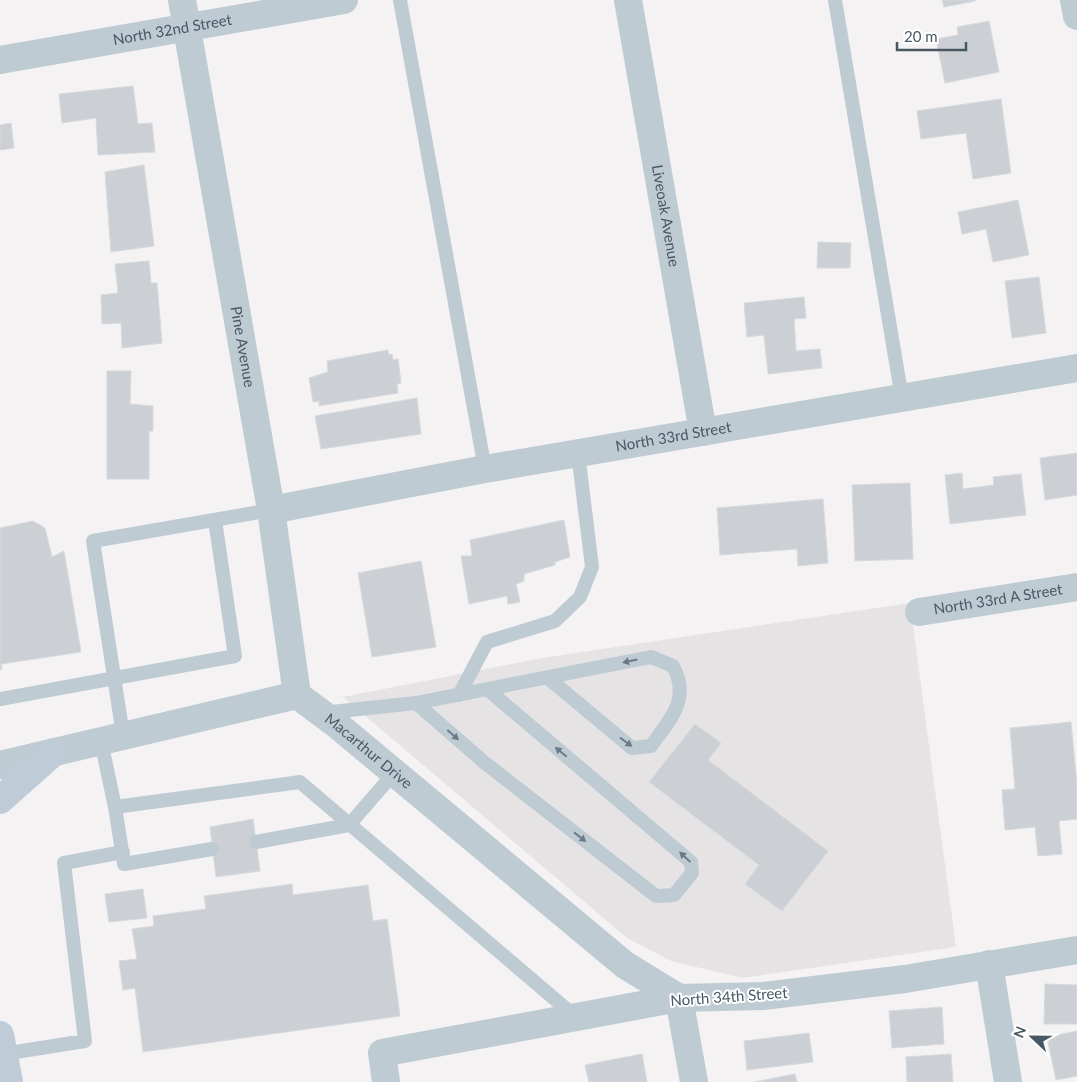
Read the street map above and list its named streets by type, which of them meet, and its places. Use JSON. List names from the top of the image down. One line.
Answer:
{"streets":{"street":["North 32nd Street","Liveoak Avenue","Pine Avenue","North 33rd Street","North 33rd A Street","Macarthur Drive","North 34th Street"]},"crossings":[["North 32nd Street","Pine Avenue"],["Liveoak Avenue","North 33rd Street"],["Pine Avenue","North 33rd Street"],["Pine Avenue","Macarthur Drive"],["Macarthur Drive","North 34th Street"]],"scale_bar":"20 m","north":"left"}
